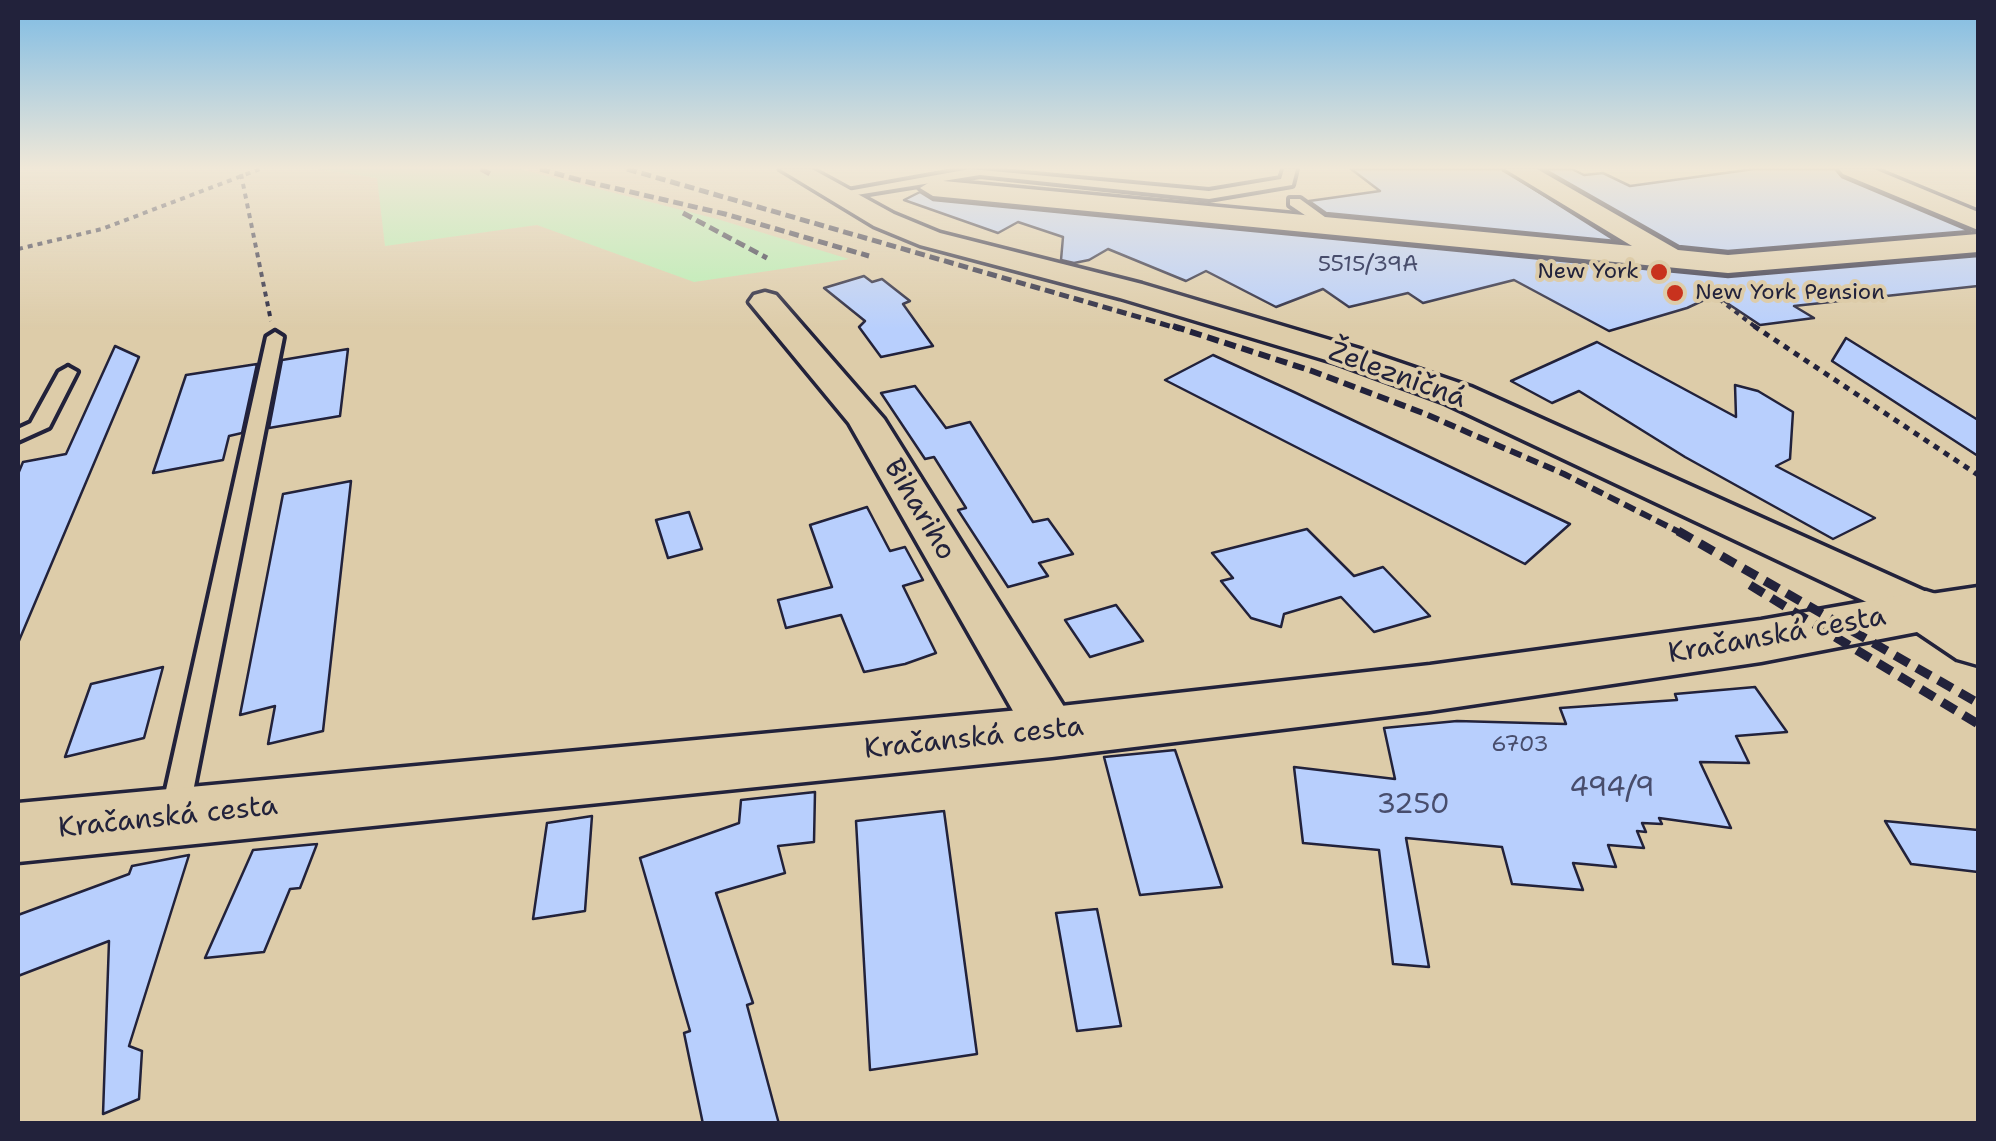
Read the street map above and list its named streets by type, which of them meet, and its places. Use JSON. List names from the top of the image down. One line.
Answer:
{"streets":{"street":["Železničná","Bihariho","Kračanská cesta"]},"crossings":[["Železničná","Kračanská cesta"],["Bihariho","Kračanská cesta"]],"places":["New York","New York Pension"],"house_numbers":["5515/39A","6703","494/9","3250"]}
